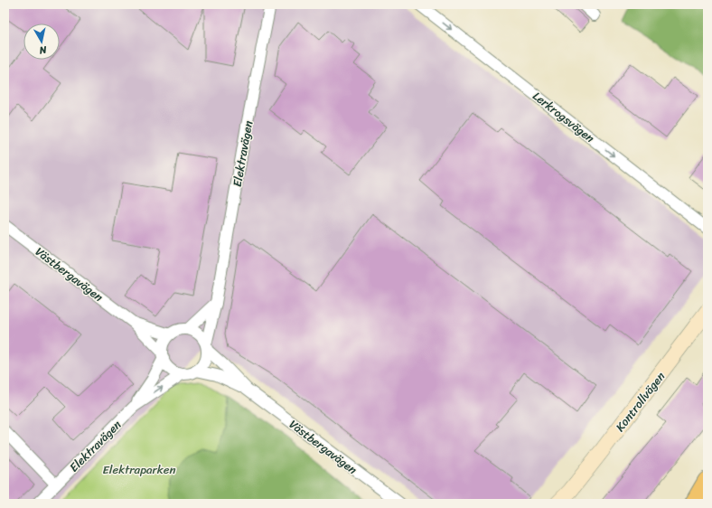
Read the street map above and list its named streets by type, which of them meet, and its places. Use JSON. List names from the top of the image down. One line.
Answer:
{"streets":{"street":["Lerkrogsvägen","Elektravägen","Västbergavägen","Kontrollvägen"]},"crossings":[["Elektravägen","Västbergavägen"]],"one_way":["Lerkrogsvägen"],"parks":["Elektraparken"],"north":"bottom"}
